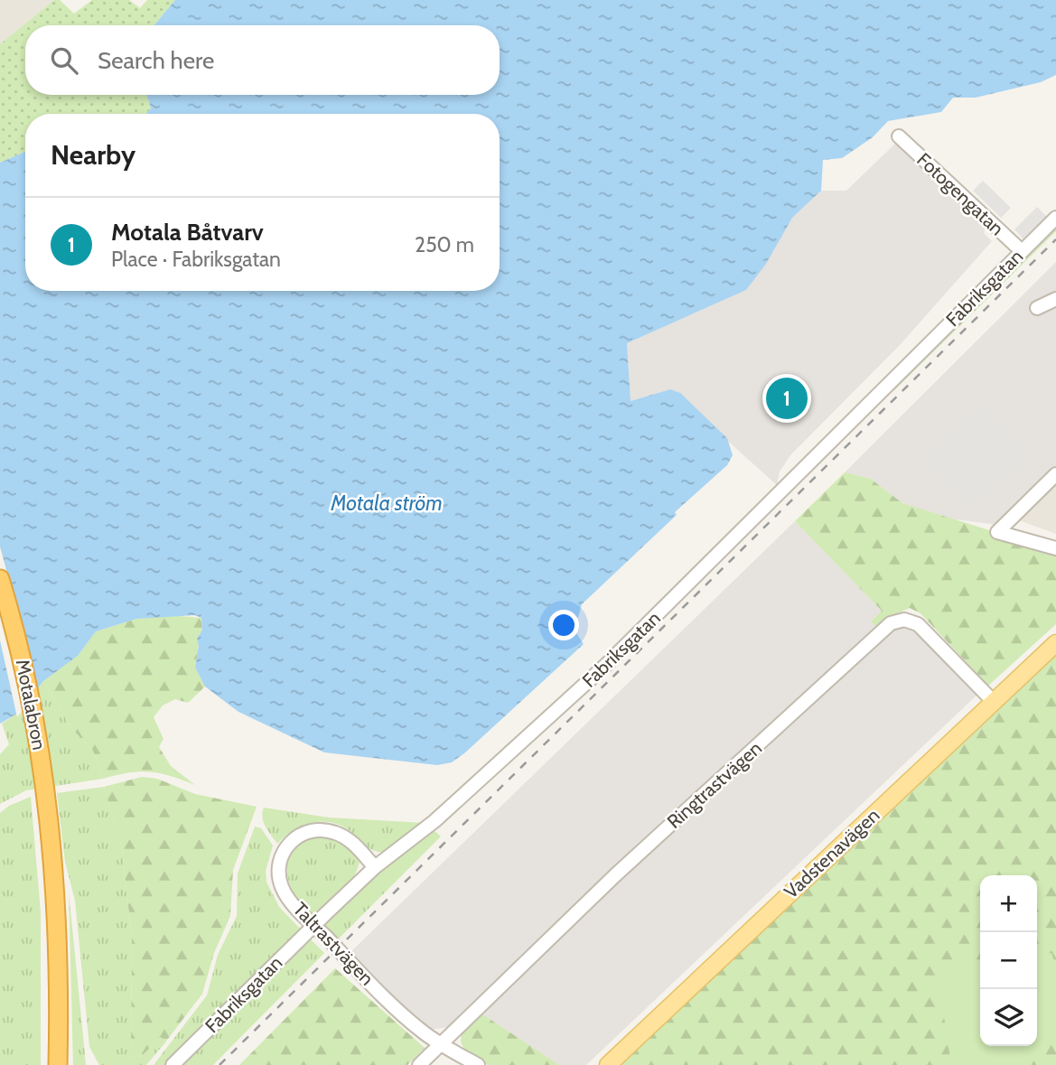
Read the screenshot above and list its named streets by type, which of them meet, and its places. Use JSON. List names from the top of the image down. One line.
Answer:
{"streets":{"highway":["Motalabron"],"main road":["Vadstenavägen"],"street":["Fotogengatan","Fabriksgatan","Ringtrastvägen","Taltrastvägen"]},"crossings":[["Fotogengatan","Fabriksgatan"],["Fabriksgatan","Taltrastvägen"],["Ringtrastvägen","Vadstenavägen"],["Ringtrastvägen","Taltrastvägen"]],"water":["Motala ström"],"page":{"search":"Search here","heading":"Nearby","list":[{"mark":"1","name":"Motala Båtvarv","note":"Place · Fabriksgatan","value":"250 m"}],"pins":"1","map_buttons":["+","−"]}}
